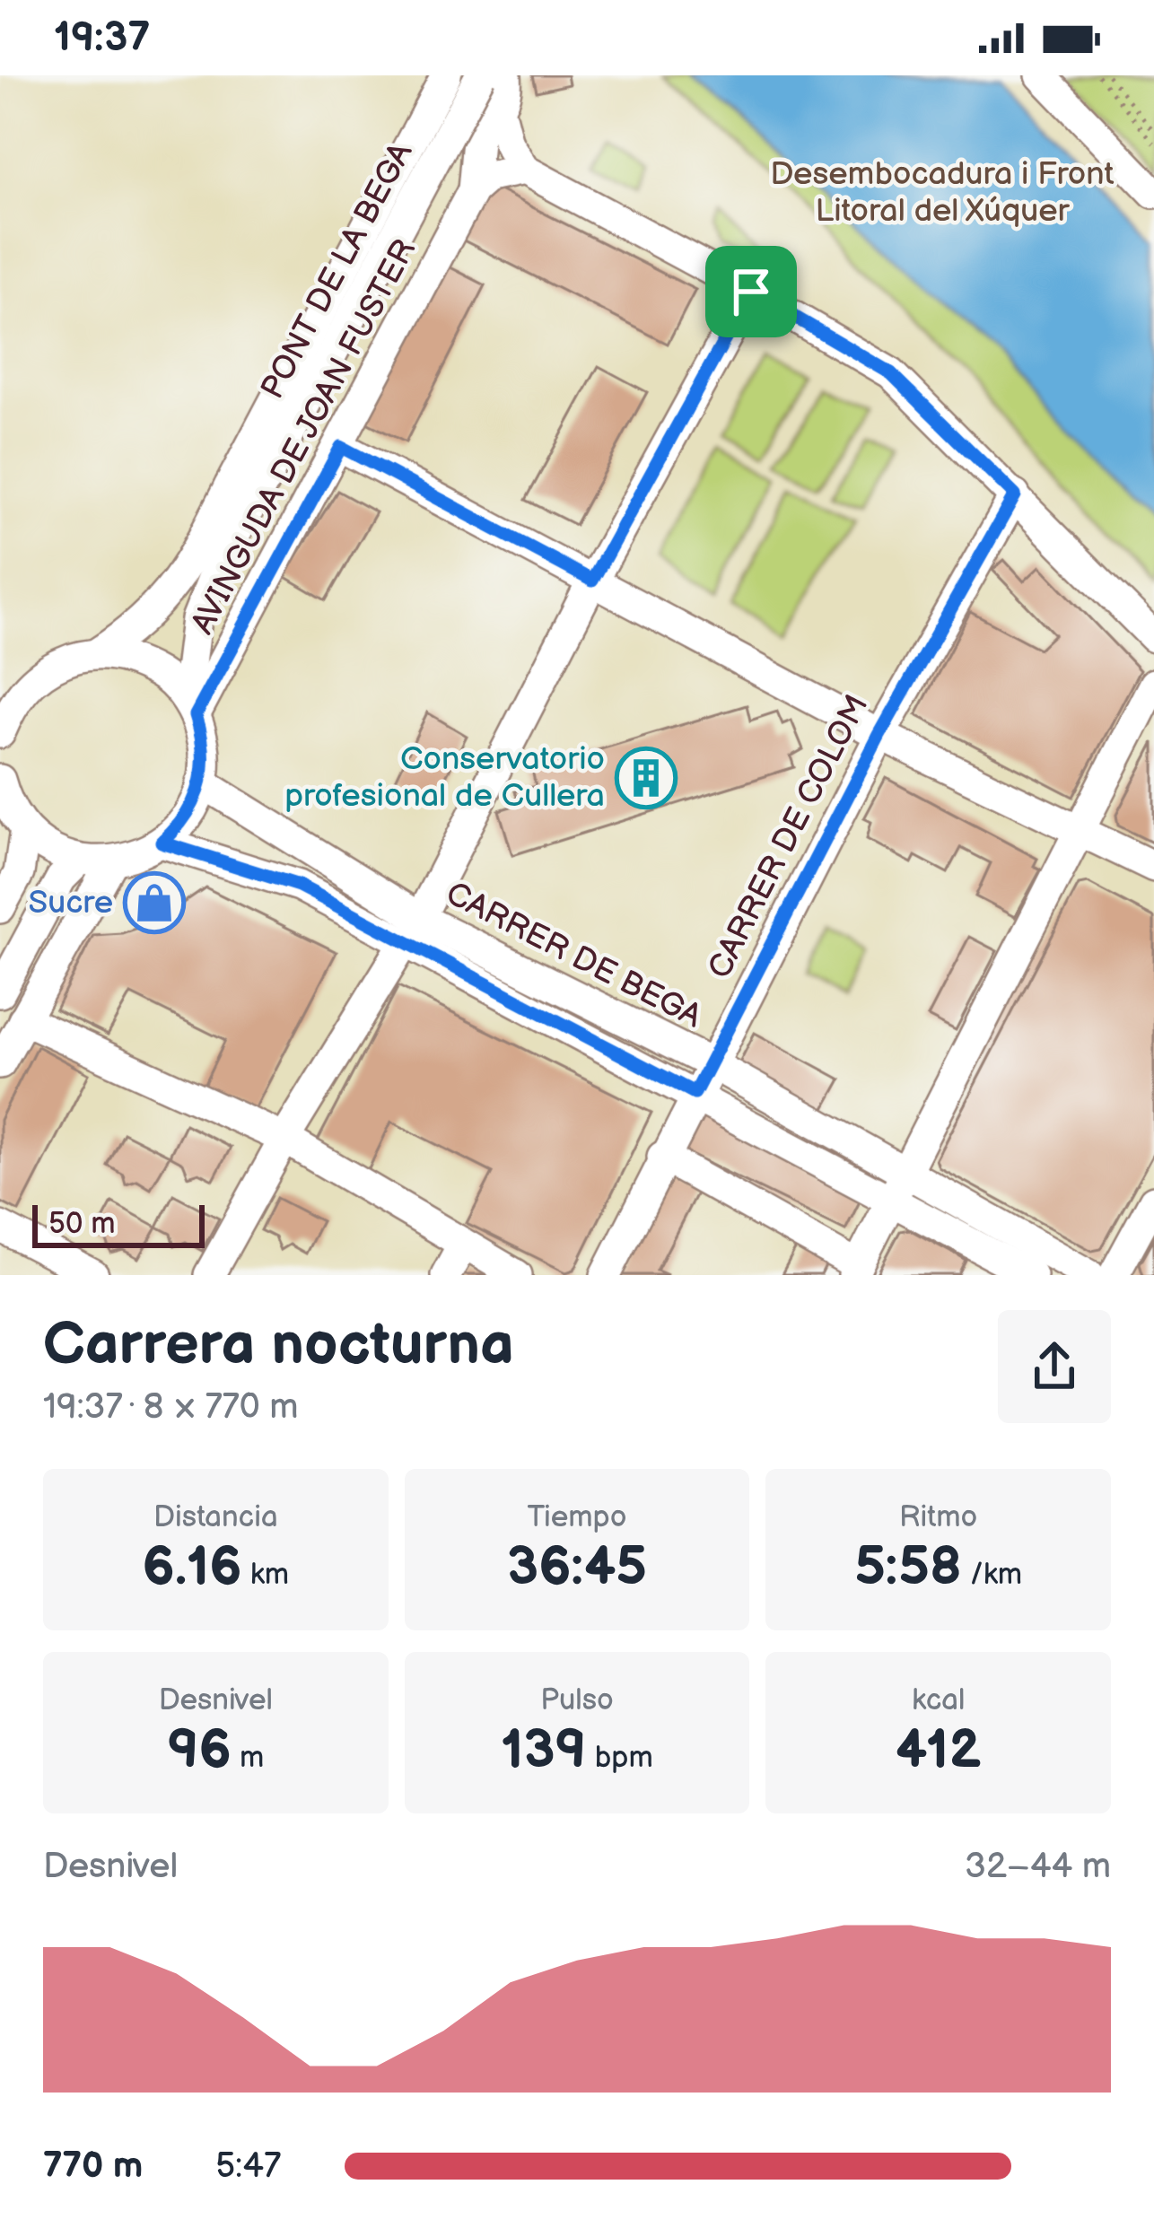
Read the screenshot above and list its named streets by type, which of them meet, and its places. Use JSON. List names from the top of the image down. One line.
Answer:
{"streets":{"street":["PONT DE LA BEGA","AVINGUDA DE JOAN FUSTER","CARRER DE COLOM","CARRER DE BEGA"]},"crossings":[["PONT DE LA BEGA","AVINGUDA DE JOAN FUSTER"],["CARRER DE COLOM","CARRER DE BEGA"]],"parks":["Desembocadura i Front Litoral del Xúquer"],"places":{"building":["Conservatorio profesional de Cullera"],"shop":["Sucre"]},"scale_bar":"50 m","page":{"status":"19:37","scale":"50 m","heading":["Carrera nocturna","19:37 · 8 × 770 m"],"stats":[["Distancia","6.16 km"],["Tiempo","36:45"],["Ritmo","5:58 /km"],["Desnivel","96 m"],["Pulso","139 bpm"],["kcal","412"]],"chart":["Desnivel","32–44 m"],"list":[{"name":"770 m","note":"5:47"}]}}
